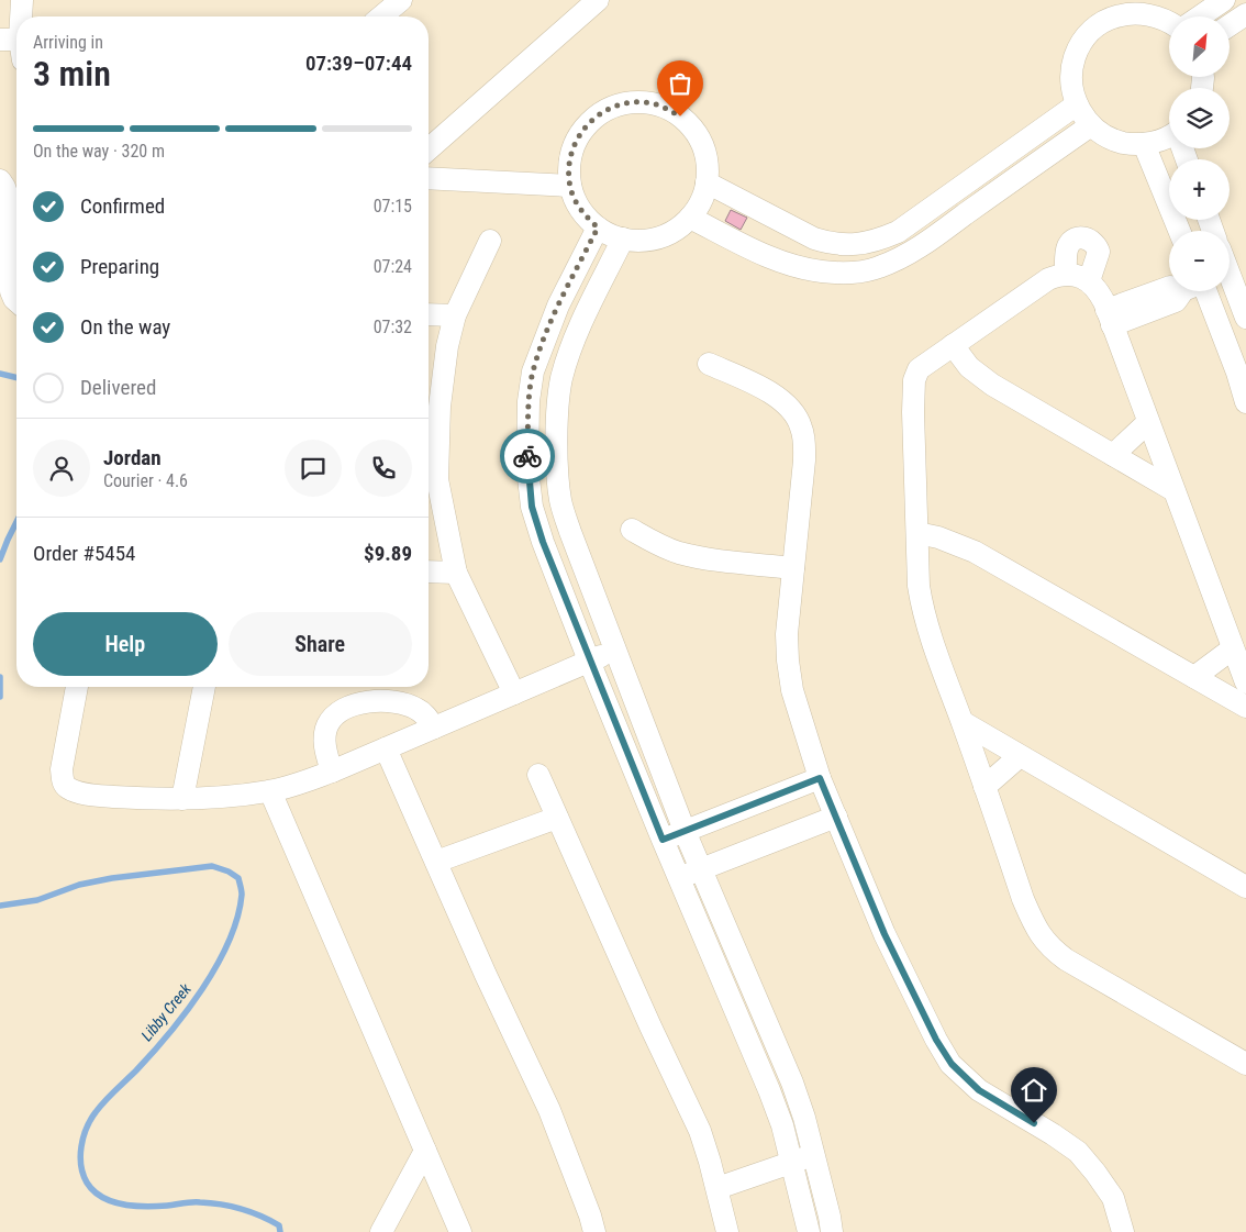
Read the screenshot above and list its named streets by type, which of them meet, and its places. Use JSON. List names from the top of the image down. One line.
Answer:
{"water":["Libby Creek"],"north":"top right","page":{"map_buttons":["+","−"],"heading":["3 min","Arriving in","07:39–07:44"],"panel":["Jordan","Courier · 4.6","Order #5454","$9.89"],"bar":"On the way · 320 m","list":[["Confirmed","07:15"],["Preparing","07:24"],["On the way","07:32"],"Delivered"],"buttons":["Help","Share"]}}
